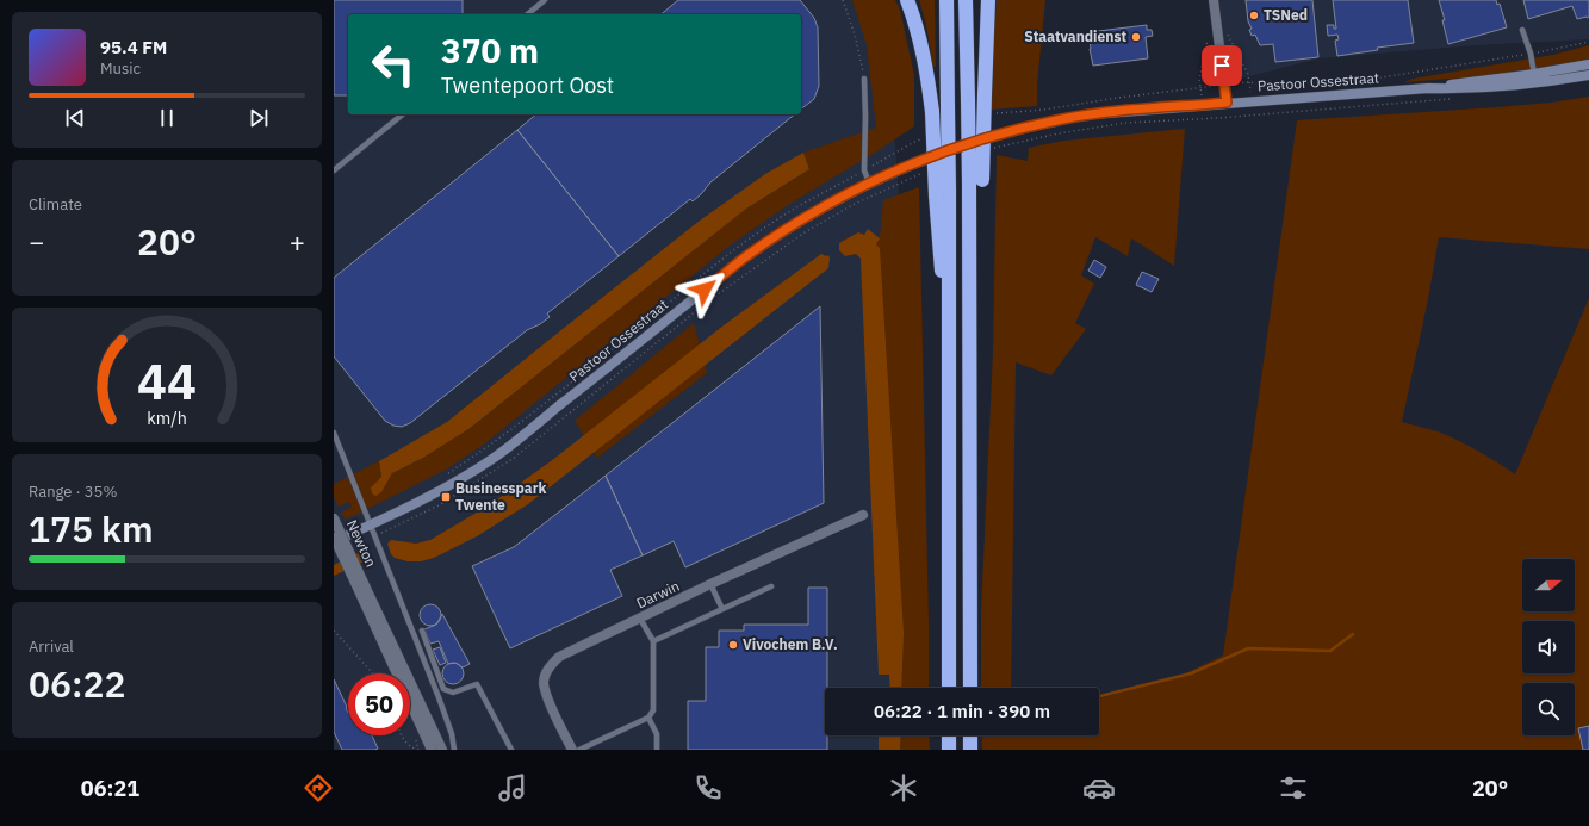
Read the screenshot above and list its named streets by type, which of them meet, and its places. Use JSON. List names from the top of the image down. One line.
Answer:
{"streets":{"main road":["Pastoor Ossestraat"],"street":["Newton","Darwin"]},"places":{"other":["TSNed","Staatvandienst","Vivochem B.V."],"transit":["Businesspark Twente"]},"north":"right","page":{"turn":["370 m","Twentepoort Oost"],"song":["95.4 FM","Music"],"tile":["Climate",["Range · 35%","175 km"],["Arrival","06:22"]],"heat":["−","20°","+"],"limit":"50","trip":"06:22 · 1 min · 390 m","tabs":["06:21","20°"],"gauge":["44","km/h"]}}
